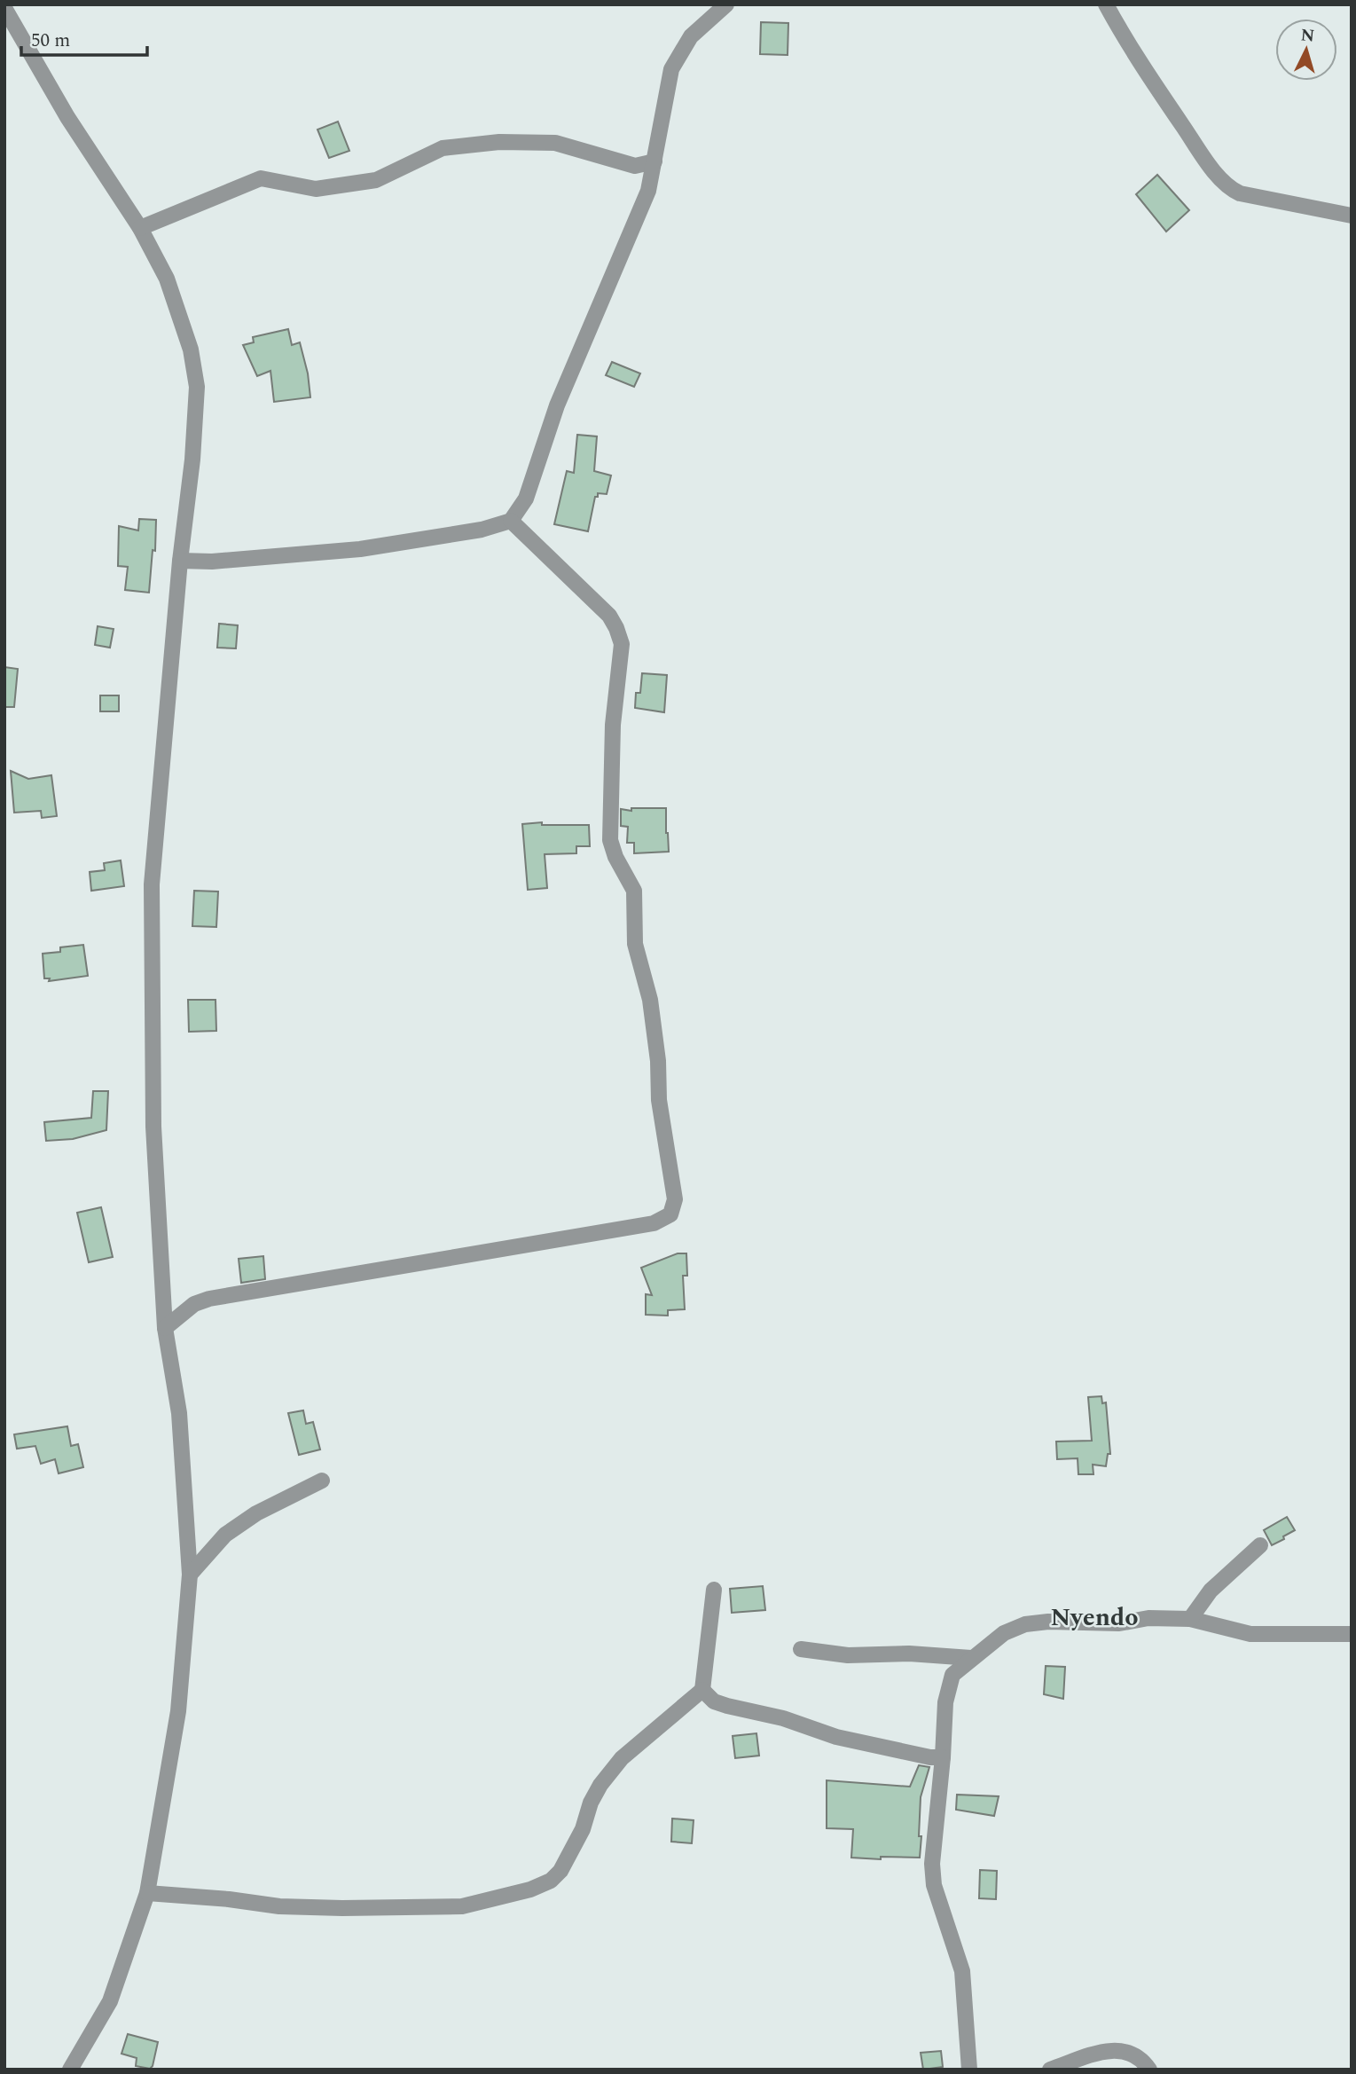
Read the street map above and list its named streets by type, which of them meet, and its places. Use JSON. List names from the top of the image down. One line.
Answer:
{"districts":["Nyendo"],"scale_bar":"50 m","north":"top"}
